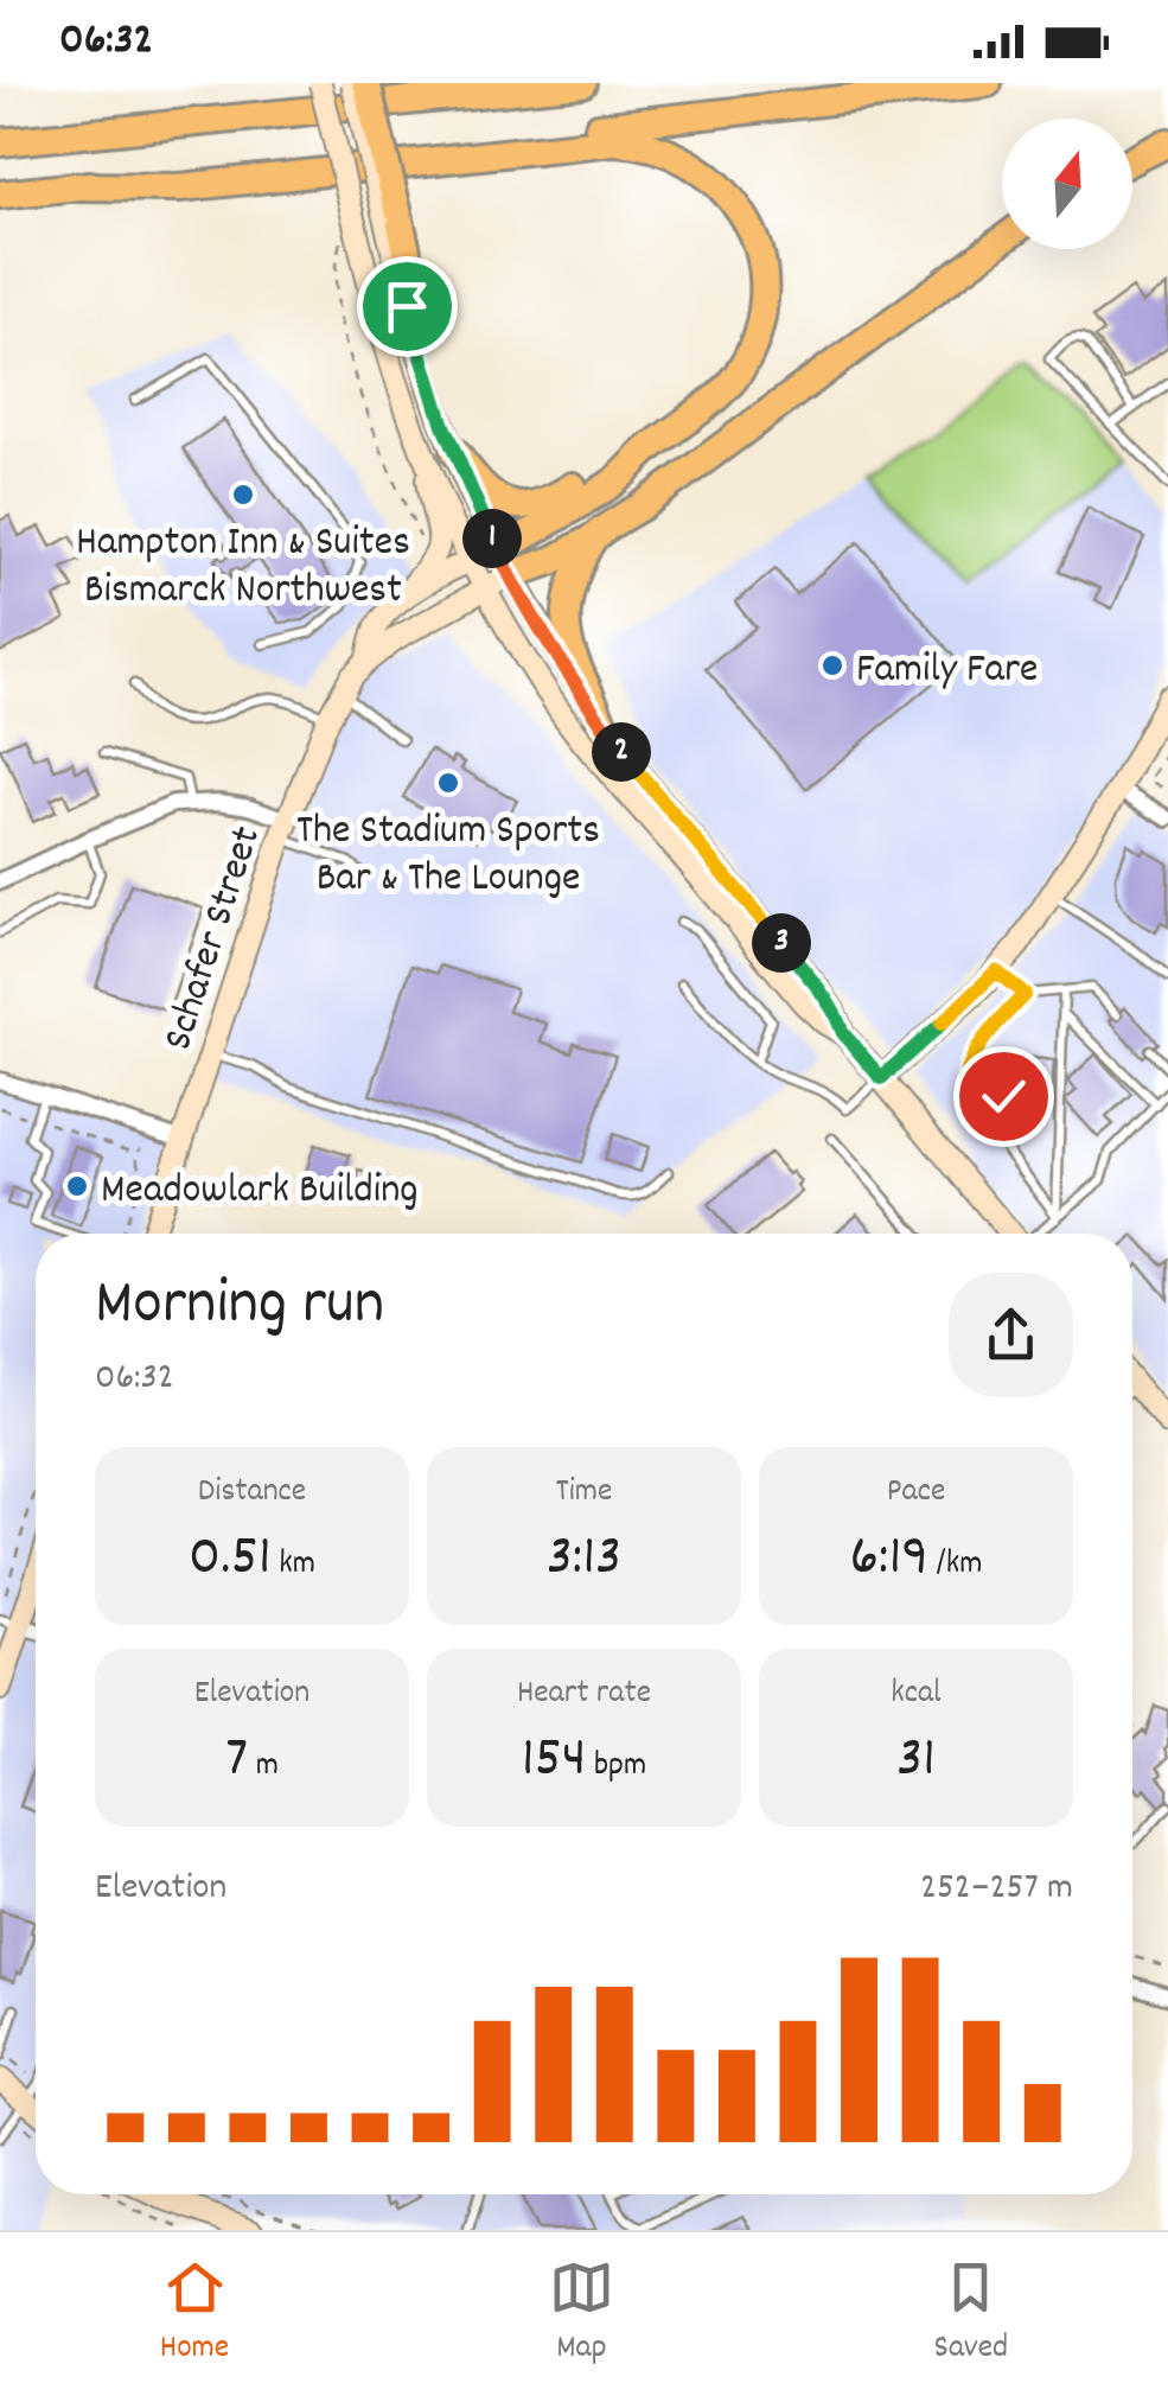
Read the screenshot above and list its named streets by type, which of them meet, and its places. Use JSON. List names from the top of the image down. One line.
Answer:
{"streets":{"street":["Schafer Street"]},"places":["Hampton Inn & Suites Bismarck Northwest","Family Fare","The Stadium Sports Bar & The Lounge","Meadowlark Building"],"north":"top","page":{"status":"06:32","pins":["1","2","3"],"heading":["Morning run","06:32"],"stats":[["Distance","0.51 km"],["Time","3:13"],["Pace","6:19 /km"],["Elevation","7 m"],["Heart rate","154 bpm"],["kcal","31"]],"chart":["Elevation","252–257 m"],"tabs":["Home","Map","Saved"]}}
